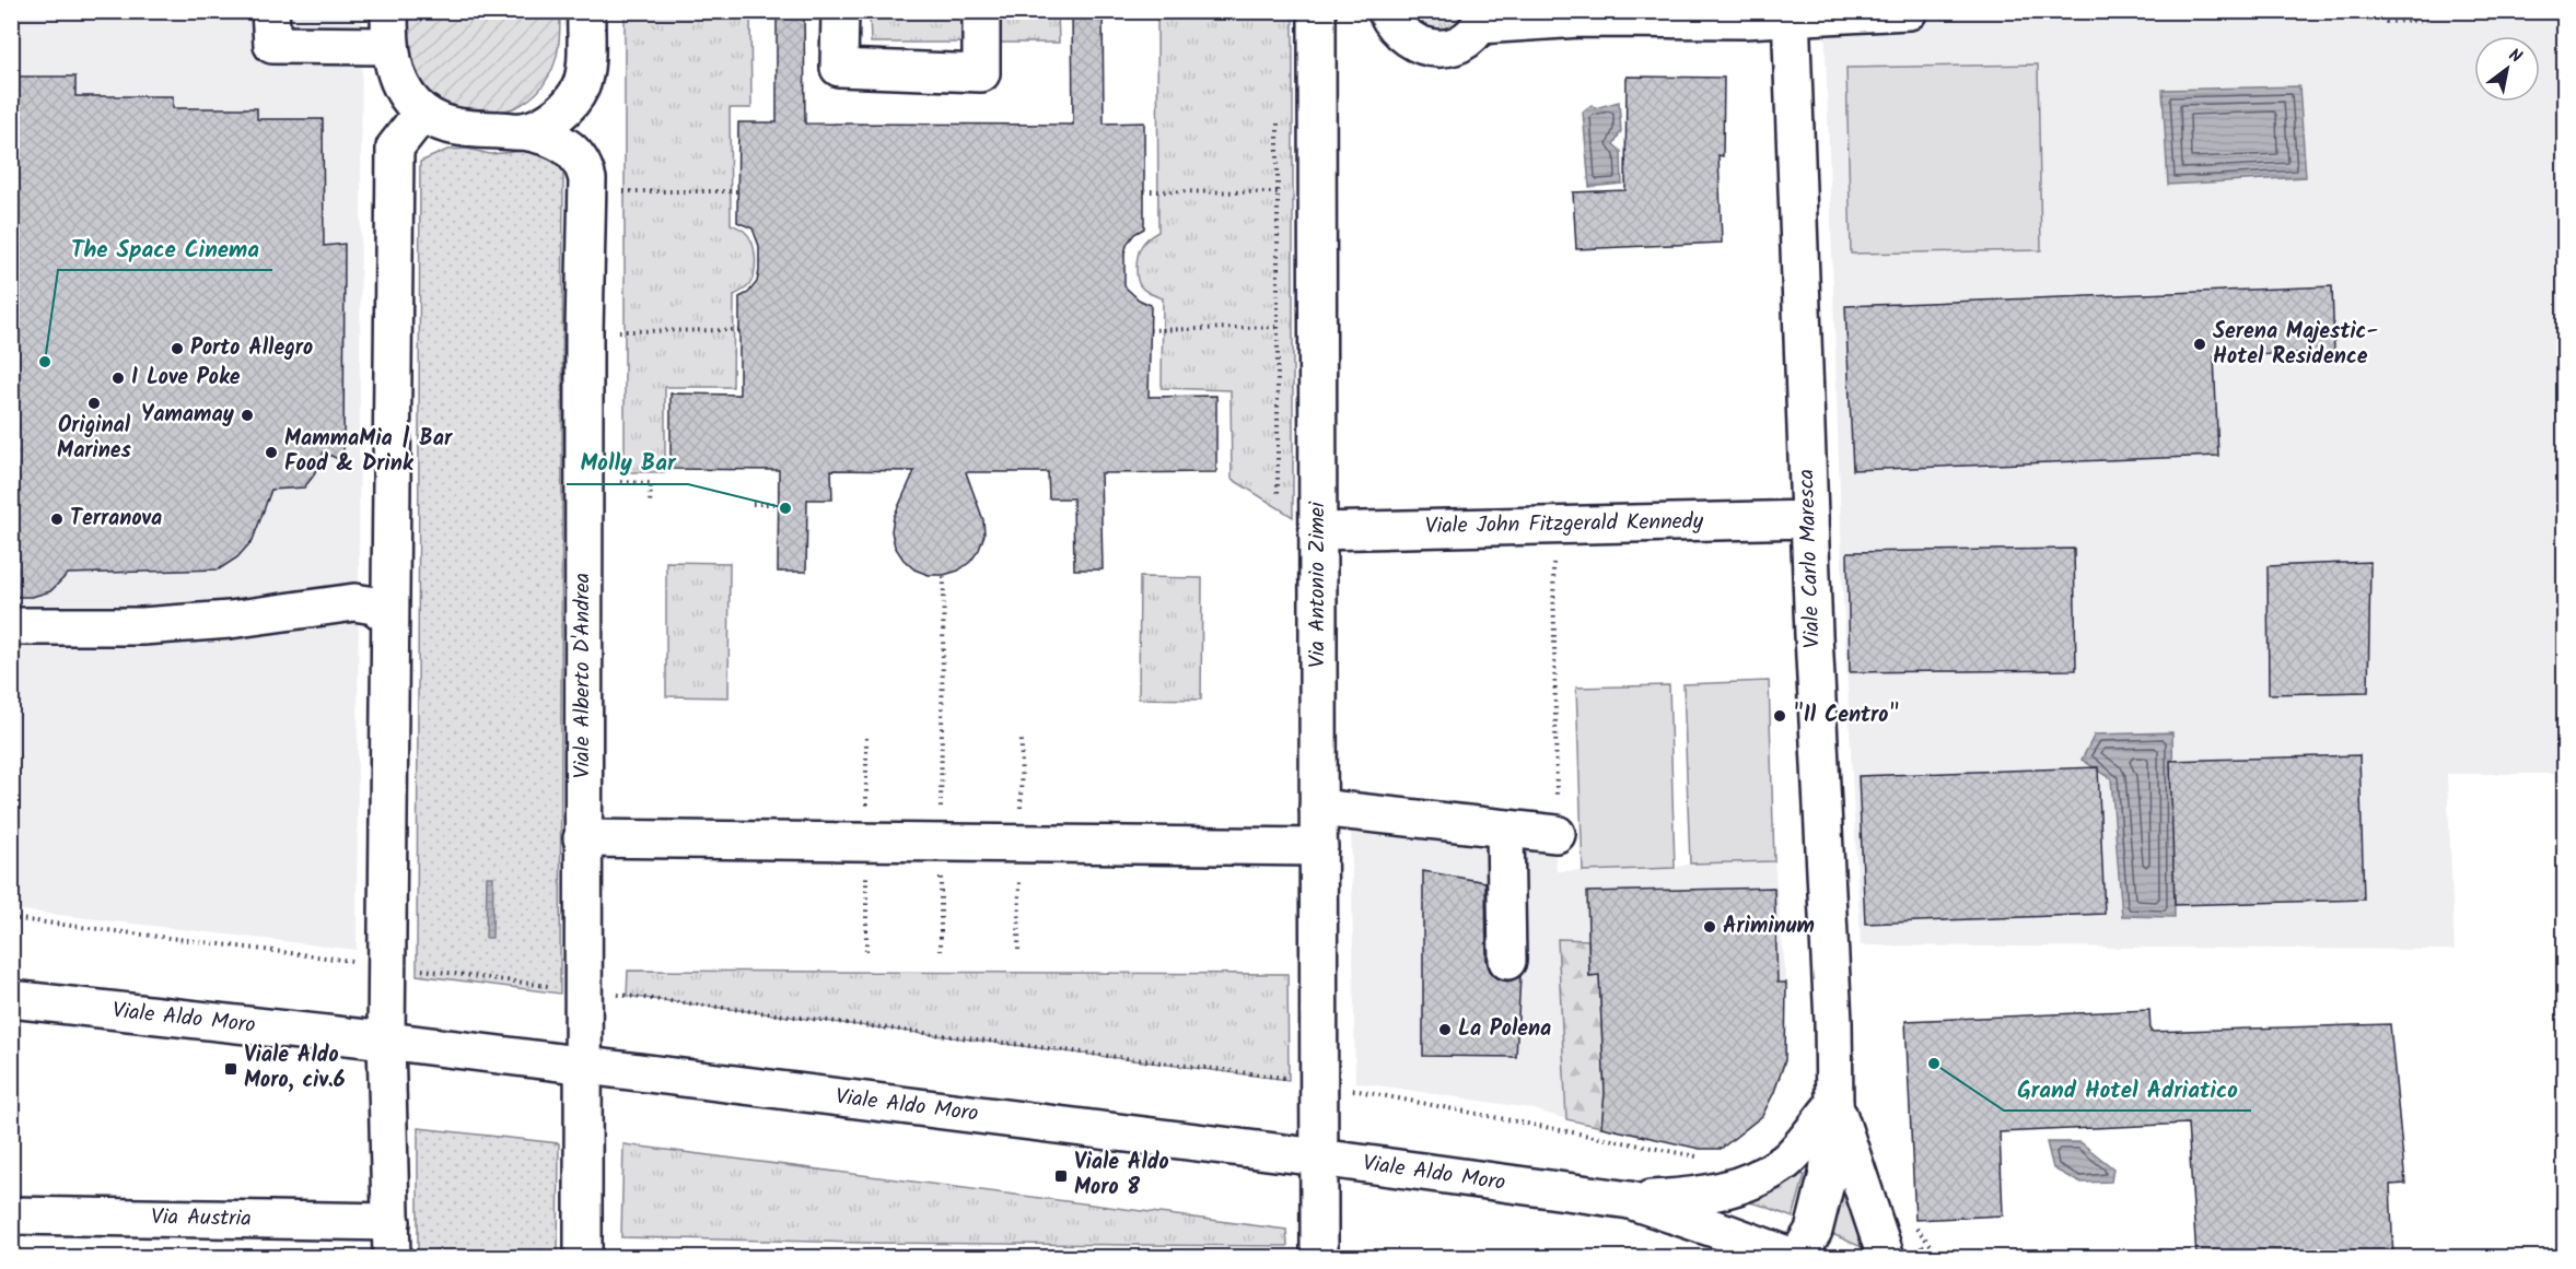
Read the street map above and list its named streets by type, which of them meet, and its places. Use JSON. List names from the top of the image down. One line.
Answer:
{"streets":{"street":["Viale John Fitzgerald Kennedy","Viale Carlo Maresca","Via Antonio Zimei","Viale Alberto D'Andrea","Viale Aldo Moro","Via Austria"]},"crossings":[["Viale John Fitzgerald Kennedy","Viale Carlo Maresca"],["Viale John Fitzgerald Kennedy","Via Antonio Zimei"],["Viale Carlo Maresca","Viale Aldo Moro"],["Via Antonio Zimei","Viale Aldo Moro"],["Viale Alberto D'Andrea","Viale Aldo Moro"]],"places":{"other":["Serena Majestic- Hotel Residence","Porto Allegro","The Space Cinema","I Love Poke","Original Marines","Yamamay","MammaMia | Bar Food & Drink","Molly Bar","Terranova","\"Il Centro\"","Ariminum","La Polena","Grand Hotel Adriatico"],"transit":["Viale Aldo Moro, civ.6","Viale Aldo Moro 8"]},"north":"top right"}
